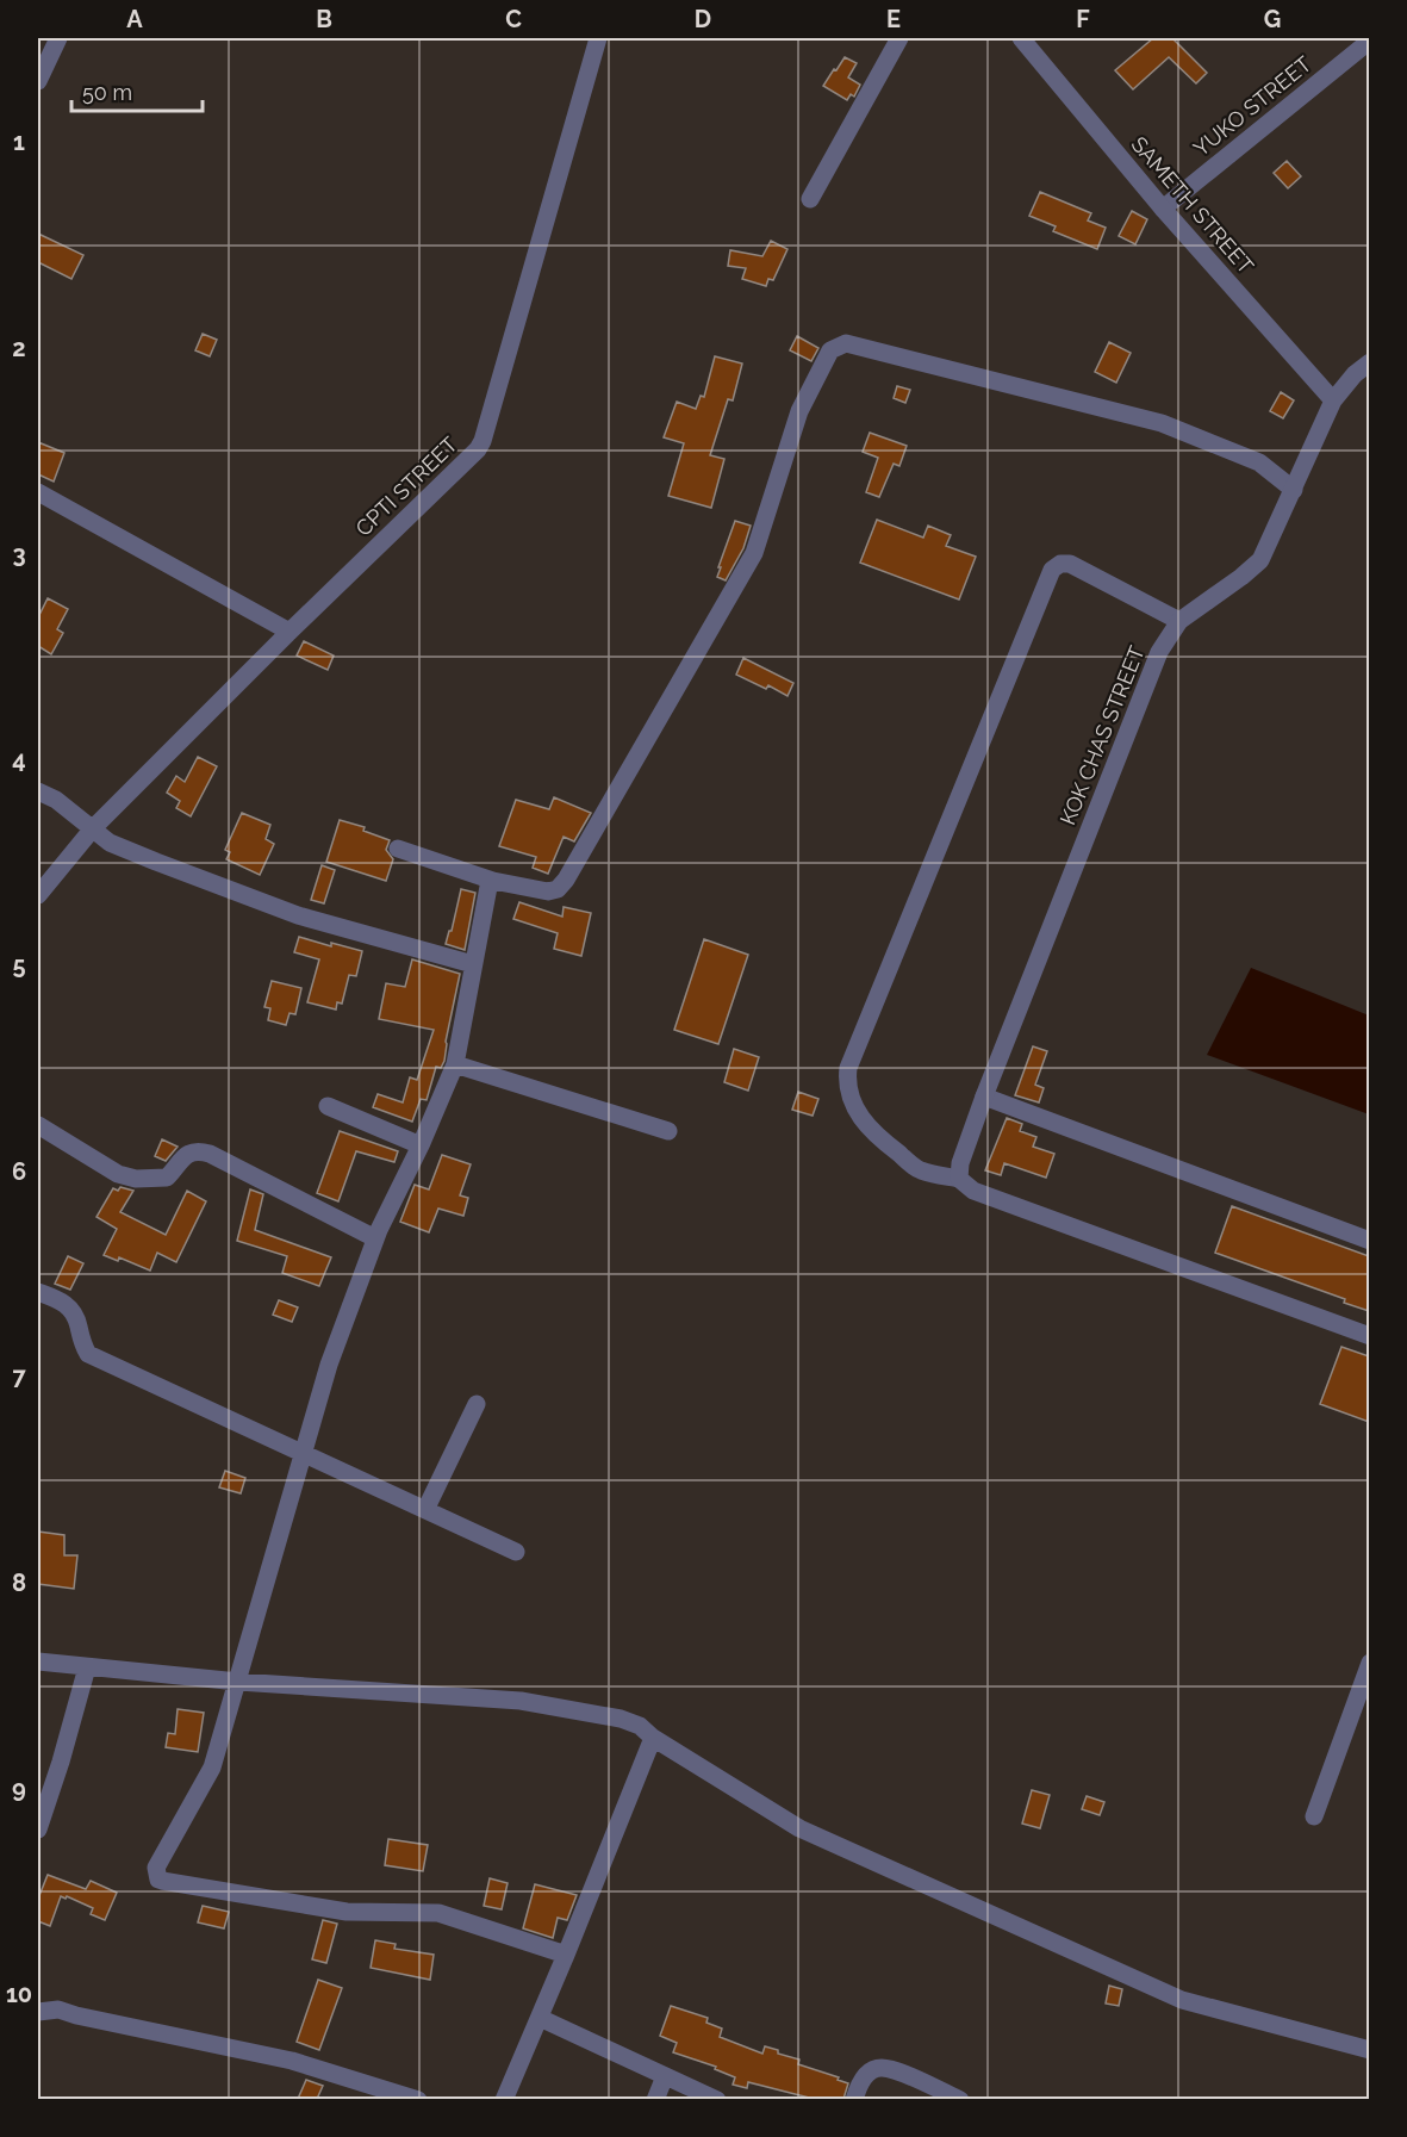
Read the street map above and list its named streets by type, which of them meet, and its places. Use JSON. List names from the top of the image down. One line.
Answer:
{"streets":{"street":["YUKO STREET","SAMETH STREET","CPTI STREET","KOK CHAS STREET"]},"crossings":[["YUKO STREET","SAMETH STREET"],["SAMETH STREET","KOK CHAS STREET"]],"scale_bar":"50 m","grid":{"columns":["A","B","C","D","E","F","G"],"rows":["1","2","3","4","5","6","7","8","9","10"]}}
